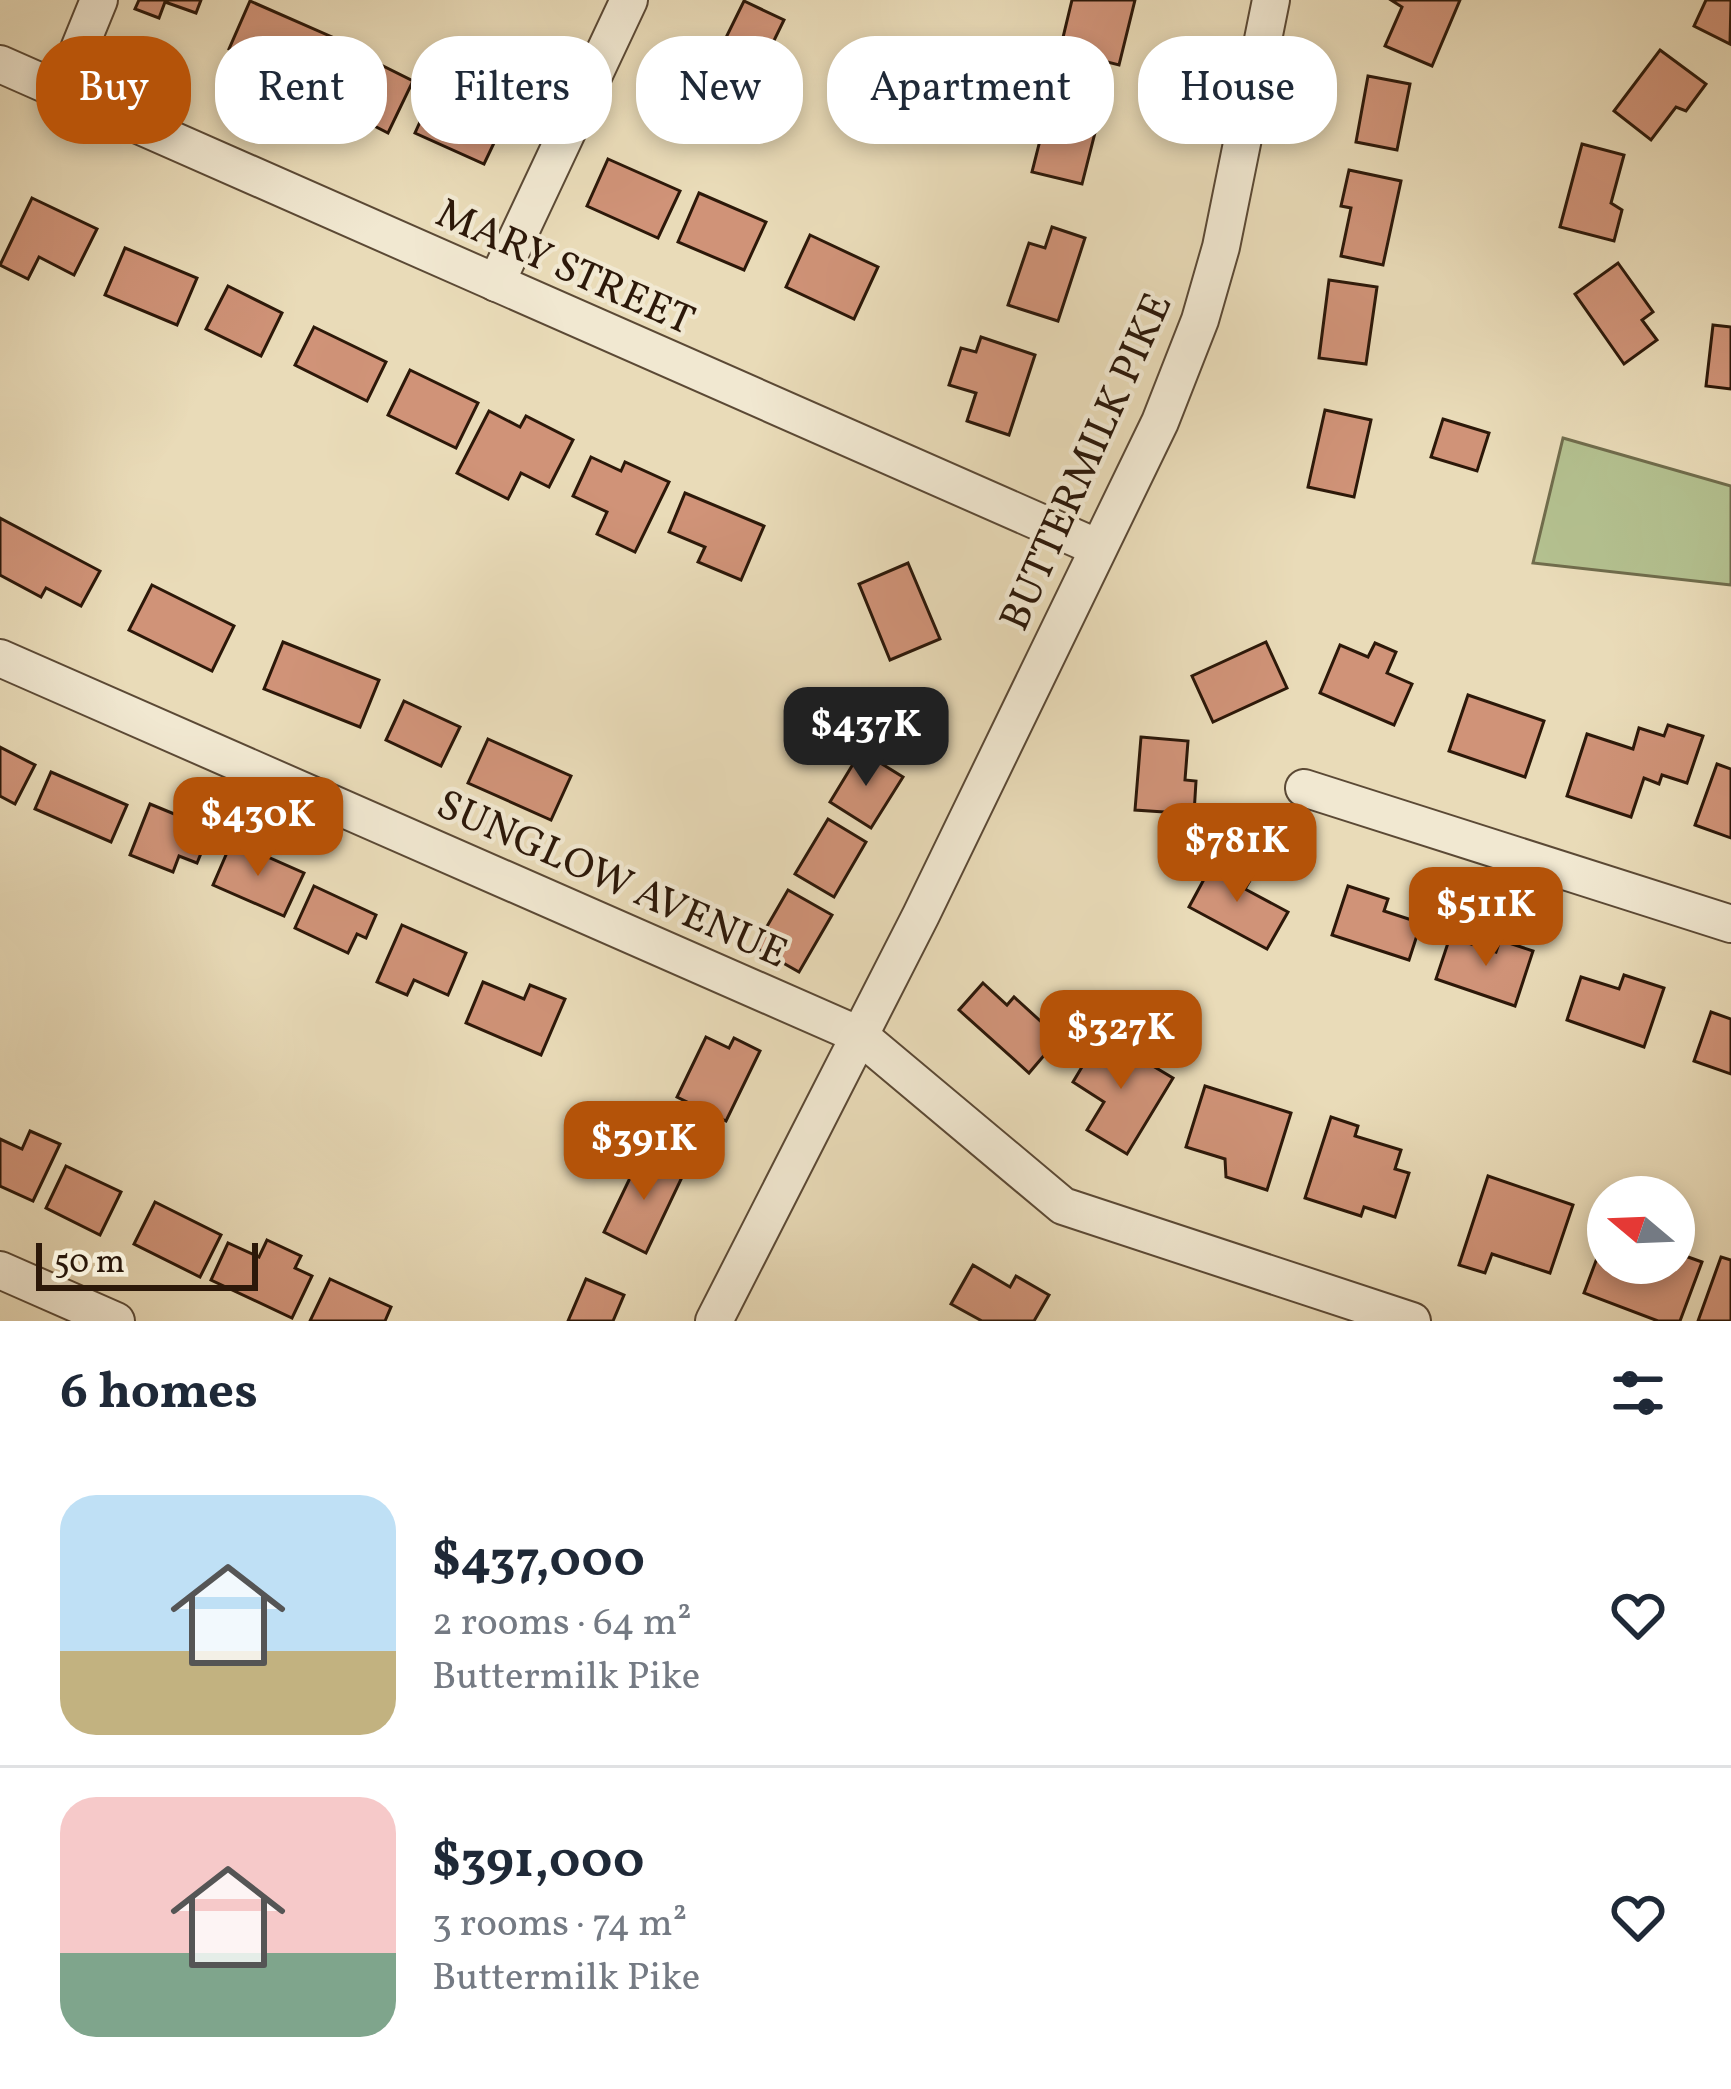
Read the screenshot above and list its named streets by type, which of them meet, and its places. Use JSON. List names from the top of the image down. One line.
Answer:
{"streets":{"street":["MARY STREET","BUTTERMILK PIKE","SUNGLOW AVENUE"]},"crossings":[["MARY STREET","BUTTERMILK PIKE"],["BUTTERMILK PIKE","SUNGLOW AVENUE"]],"scale_bar":"50 m","north":"left","page":{"chip":["Buy","Rent","Filters","New","Apartment","House"],"price":["$437K","$430K","$781K","$511K","$327K","$391K"],"scale":"50 m","heading":"6 homes","list":[{"name":"$437,000","note":"2 rooms · 64 m² · Buttermilk Pike"},{"name":"$391,000","note":"3 rooms · 74 m² · Buttermilk Pike"}]}}
